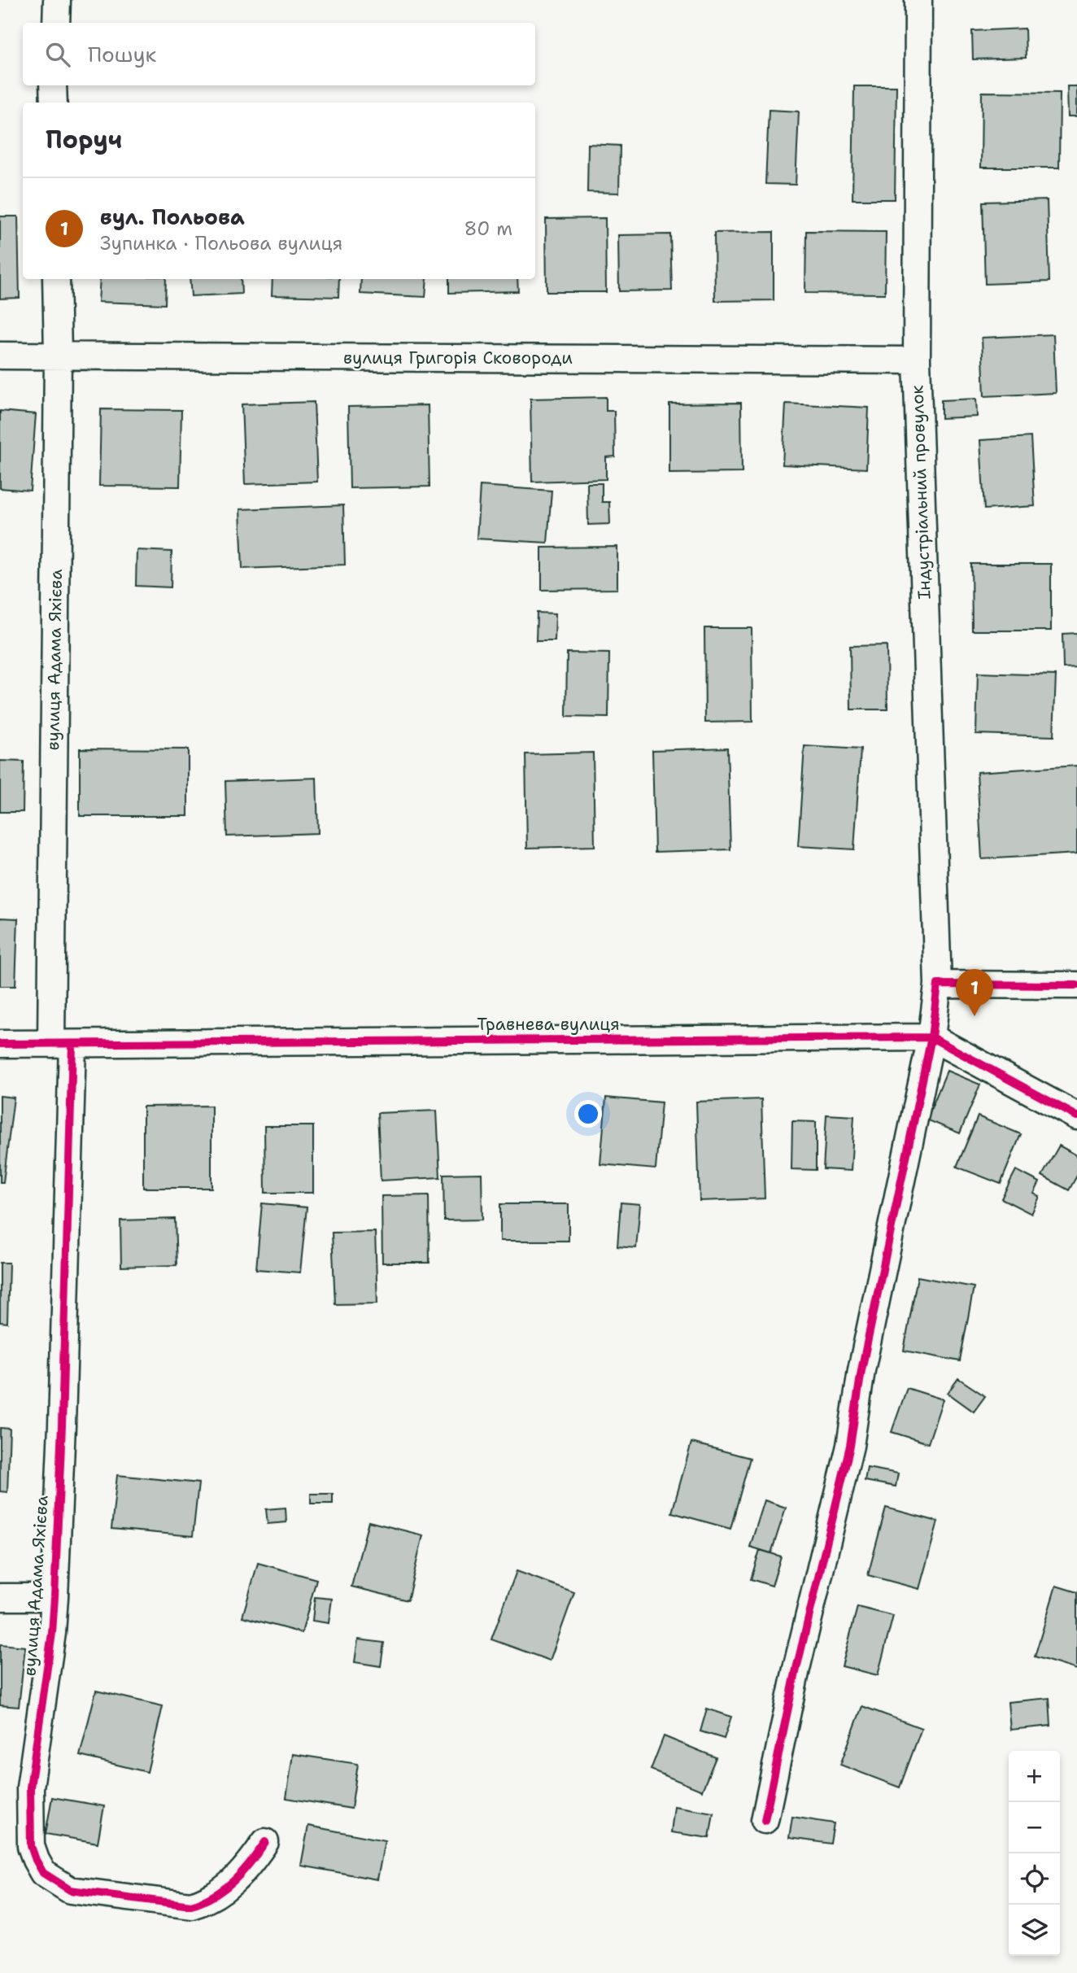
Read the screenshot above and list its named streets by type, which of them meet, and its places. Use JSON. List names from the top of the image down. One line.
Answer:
{"streets":{"street":["вулиця Григорія Сковороди","Індустріальний провулок","вулиця Адама Яхієва","Травнева вулиця"]},"crossings":[["вулиця Григорія Сковороди","Індустріальний провулок"],["вулиця Григорія Сковороди","вулиця Адама Яхієва"],["Індустріальний провулок","Травнева вулиця"],["вулиця Адама Яхієва","Травнева вулиця"]],"page":{"search":"Пошук","heading":"Поруч","list":[{"mark":"1","name":"вул. Польова","note":"Зупинка · Польова вулиця","value":"80 m"}],"pins":"1","map_buttons":["+","−"]}}
